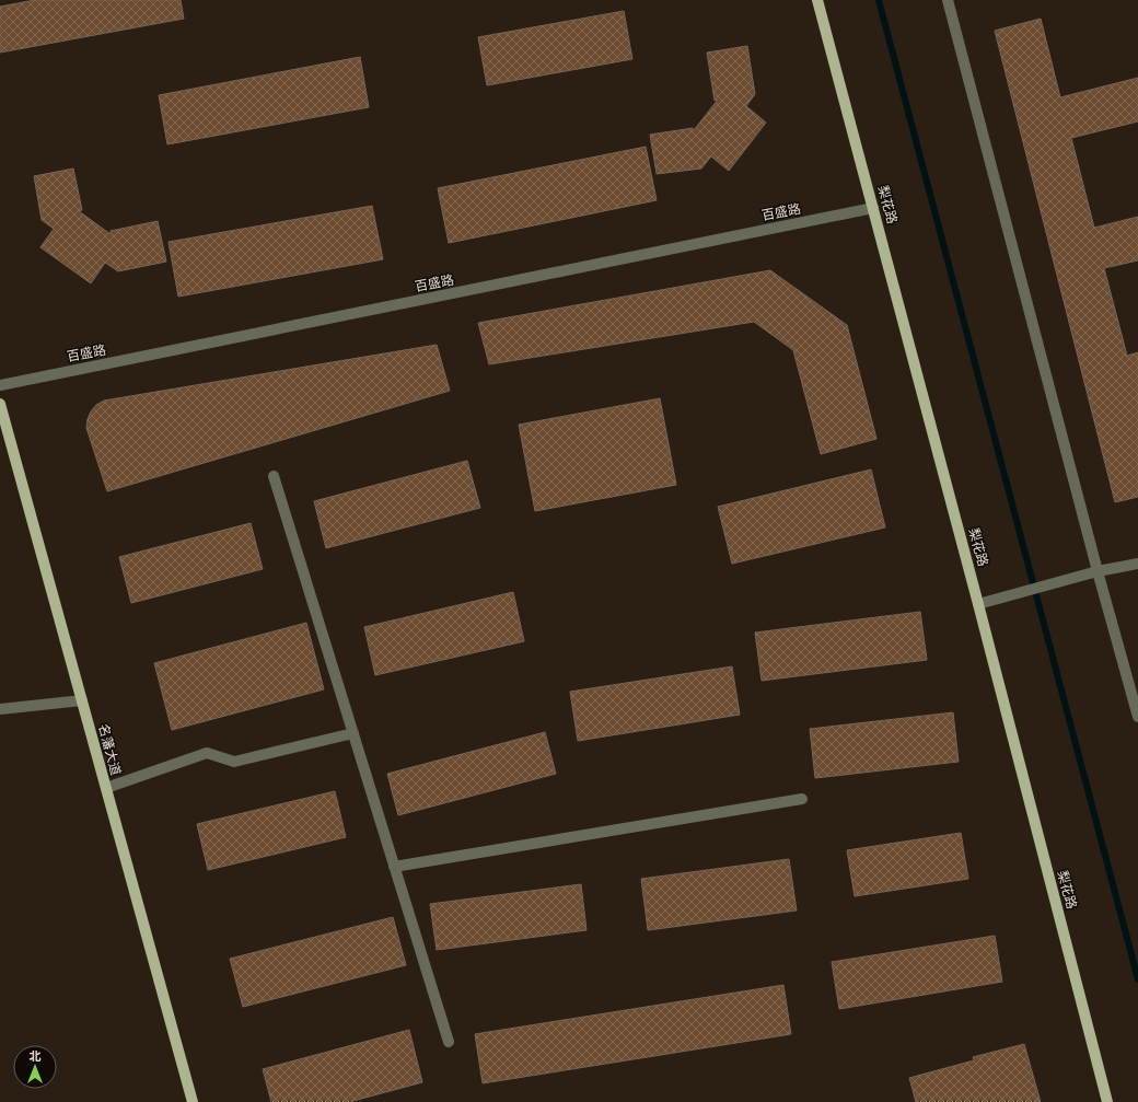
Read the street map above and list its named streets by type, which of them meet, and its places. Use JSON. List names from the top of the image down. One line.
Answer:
{"streets":{"main road":["梨花路","名藩大道"],"street":["百盛路"]},"crossings":[["梨花路","百盛路"]],"north":"top"}
